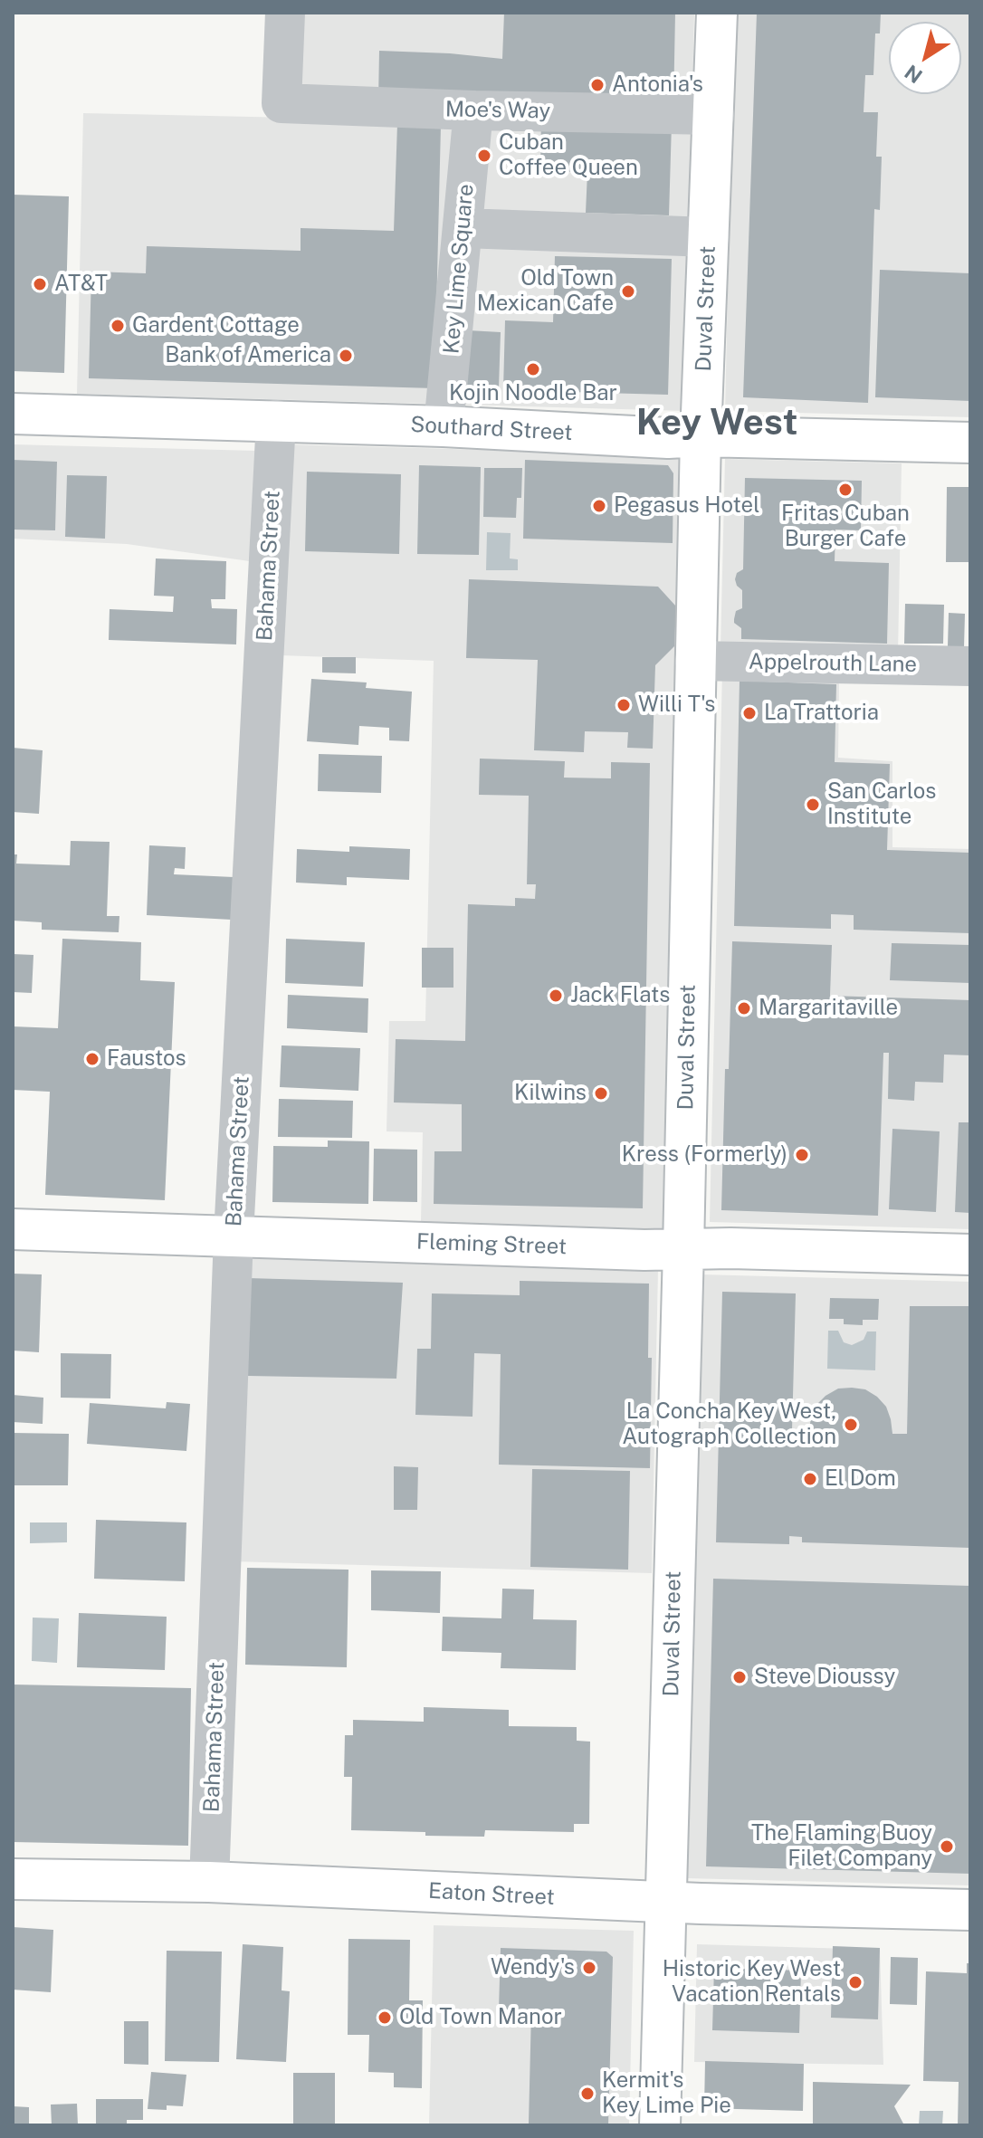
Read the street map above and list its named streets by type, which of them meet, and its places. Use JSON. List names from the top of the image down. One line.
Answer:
{"streets":{"street":["Moe's Way","Key Lime Square","Duval Street","Southard Street","Bahama Street","Appelrouth Lane","Fleming Street","Eaton Street"]},"crossings":[["Moe's Way","Key Lime Square"],["Moe's Way","Duval Street"],["Key Lime Square","Southard Street"],["Duval Street","Southard Street"],["Duval Street","Appelrouth Lane"],["Duval Street","Fleming Street"],["Duval Street","Eaton Street"],["Southard Street","Bahama Street"],["Bahama Street","Fleming Street"],["Bahama Street","Eaton Street"]],"districts":["Key West"],"places":["Antonia's","Cuban Coffee Queen","AT&T","Old Town Mexican Cafe","Gardent Cottage","Bank of America","Kojin Noodle Bar","Fritas Cuban Burger Cafe","Pegasus Hotel","Willi T's","La Trattoria","San Carlos Institute","Jack Flats","Margaritaville","Faustos","Kilwins","Kress (Formerly)","La Concha Key West, Autograph Collection","El Dom","Steve Dioussy","The Flaming Buoy Filet Company","Wendy's","Historic Key West Vacation Rentals","Old Town Manor","Kermit's Key Lime Pie"],"north":"bottom left"}
